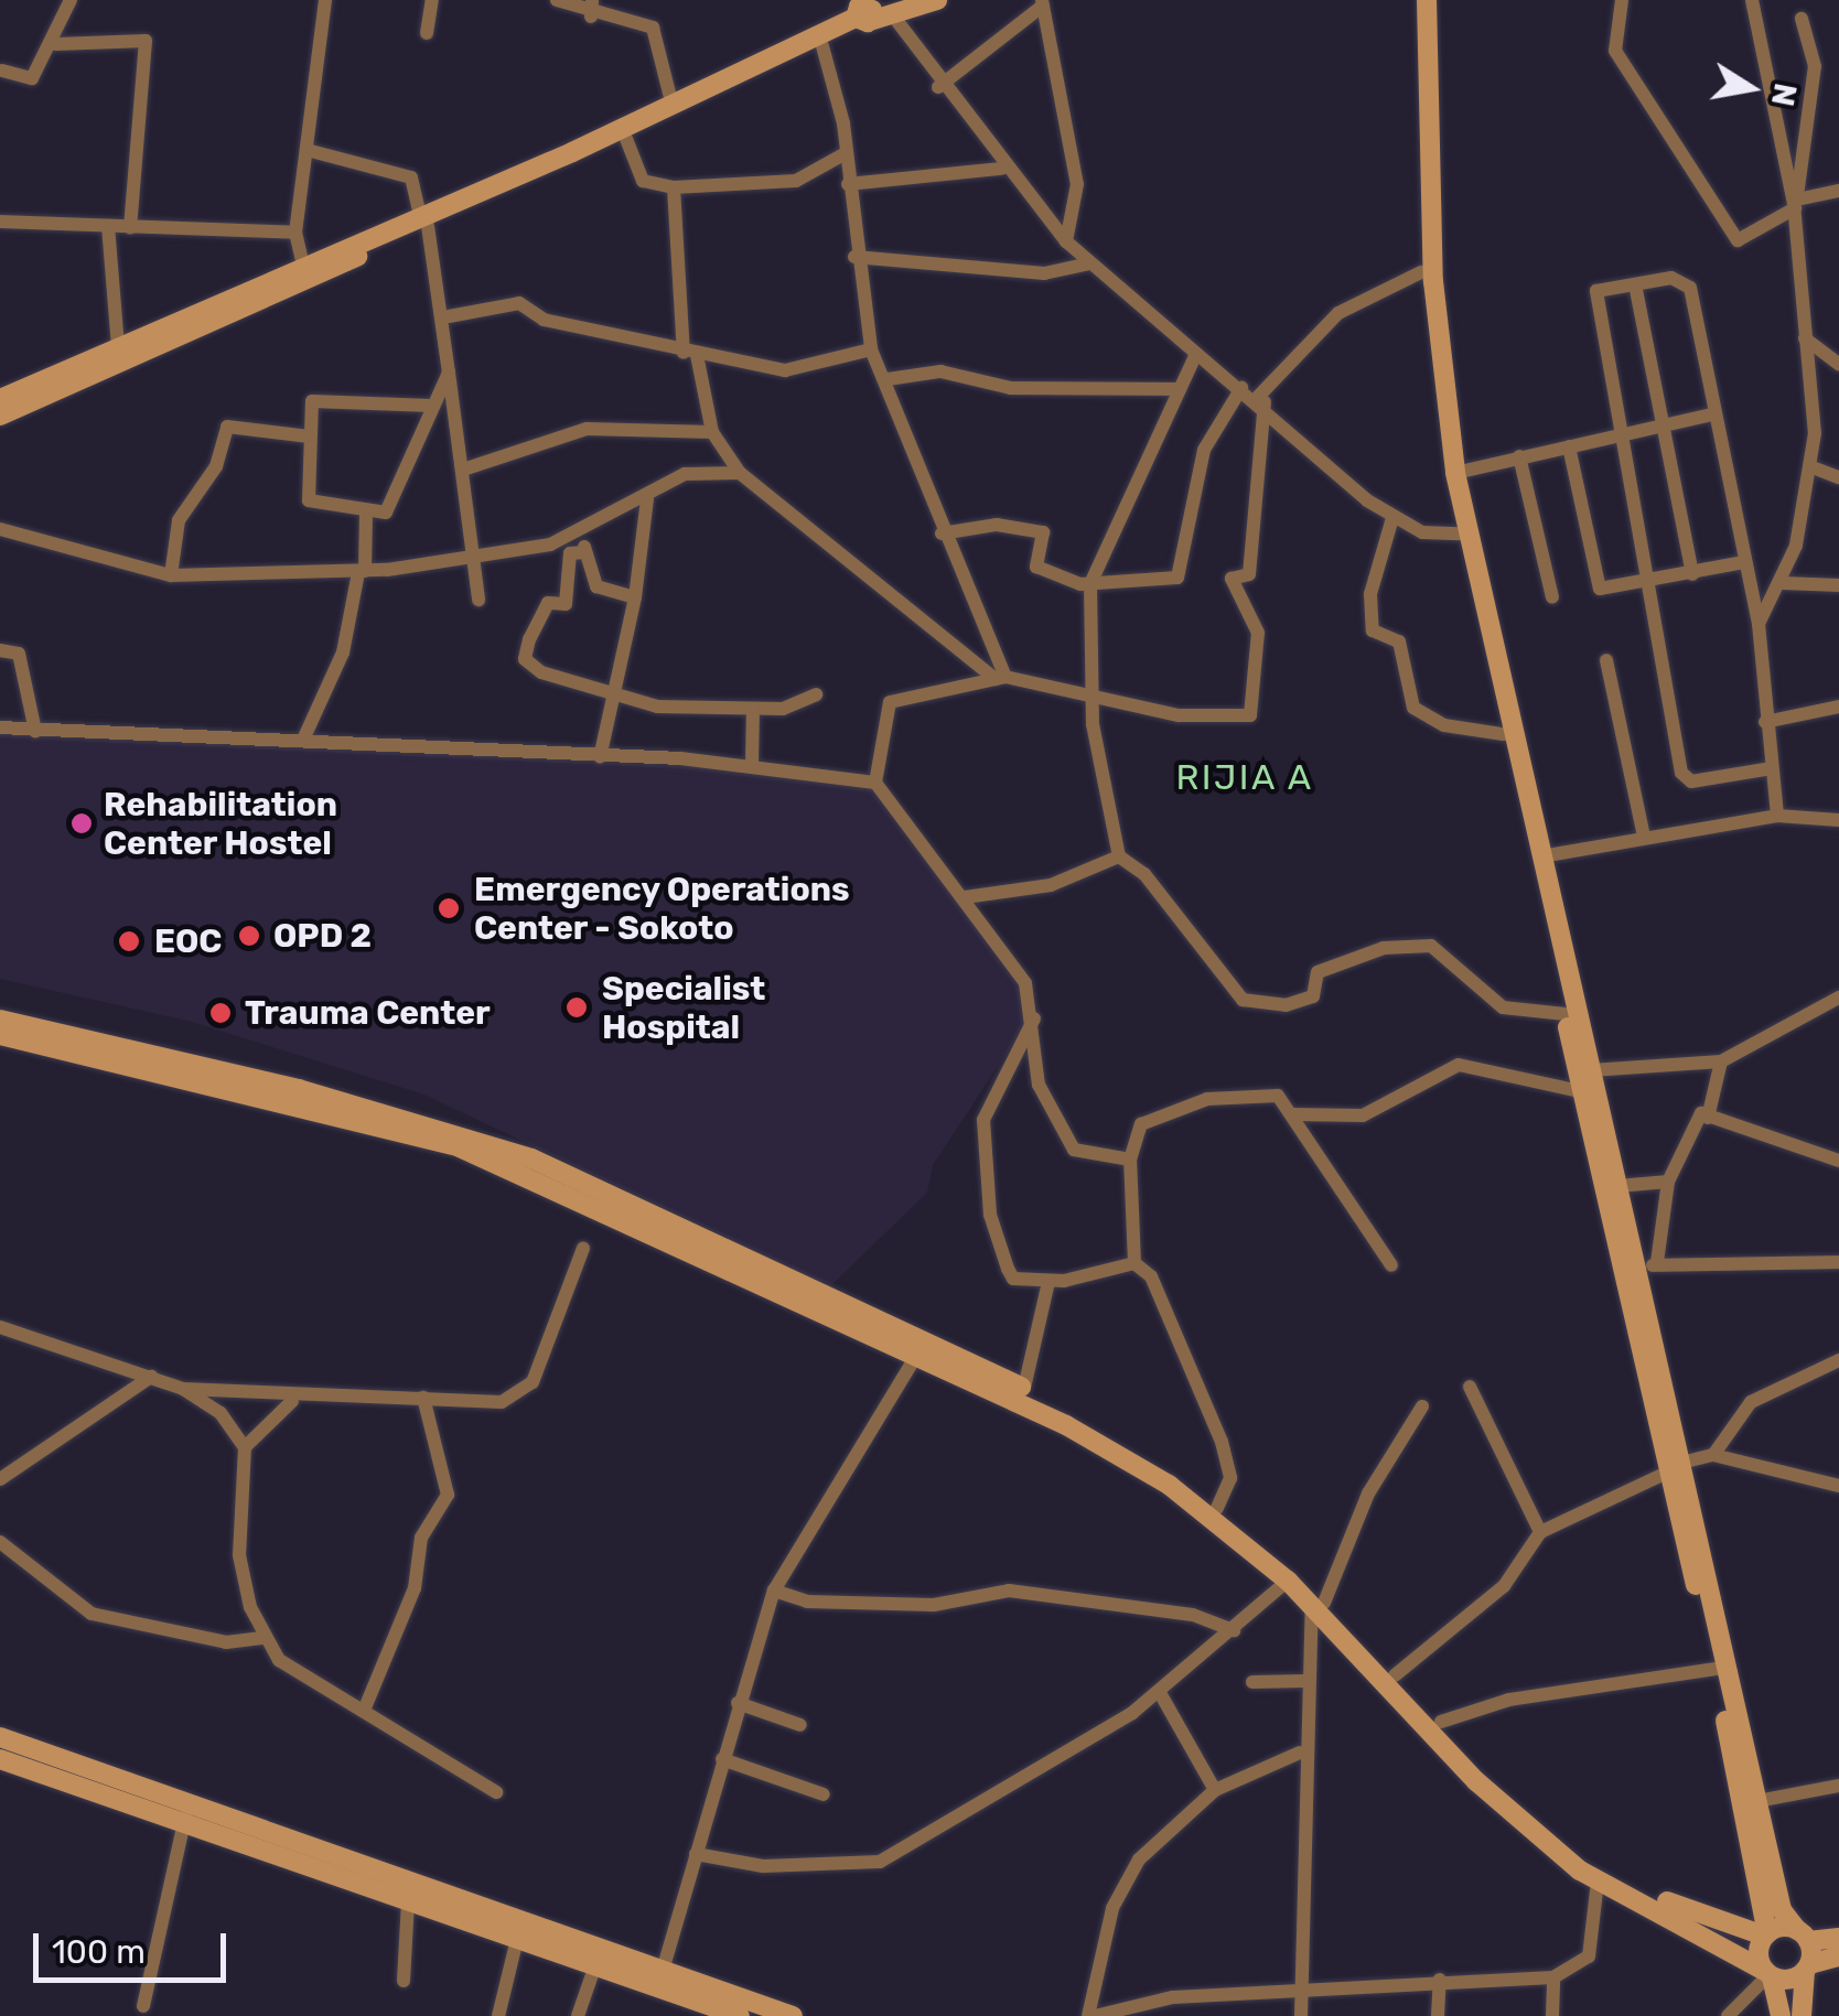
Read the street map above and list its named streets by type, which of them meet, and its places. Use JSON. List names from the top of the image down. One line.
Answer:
{"districts":["RIJIA A"],"places":["Rehabilitation Center Hostel","Emergency Operations Center - Sokoto","OPD 2","EOC","Specialist Hospital","Trauma Center"],"scale_bar":"100 m","north":"right"}
